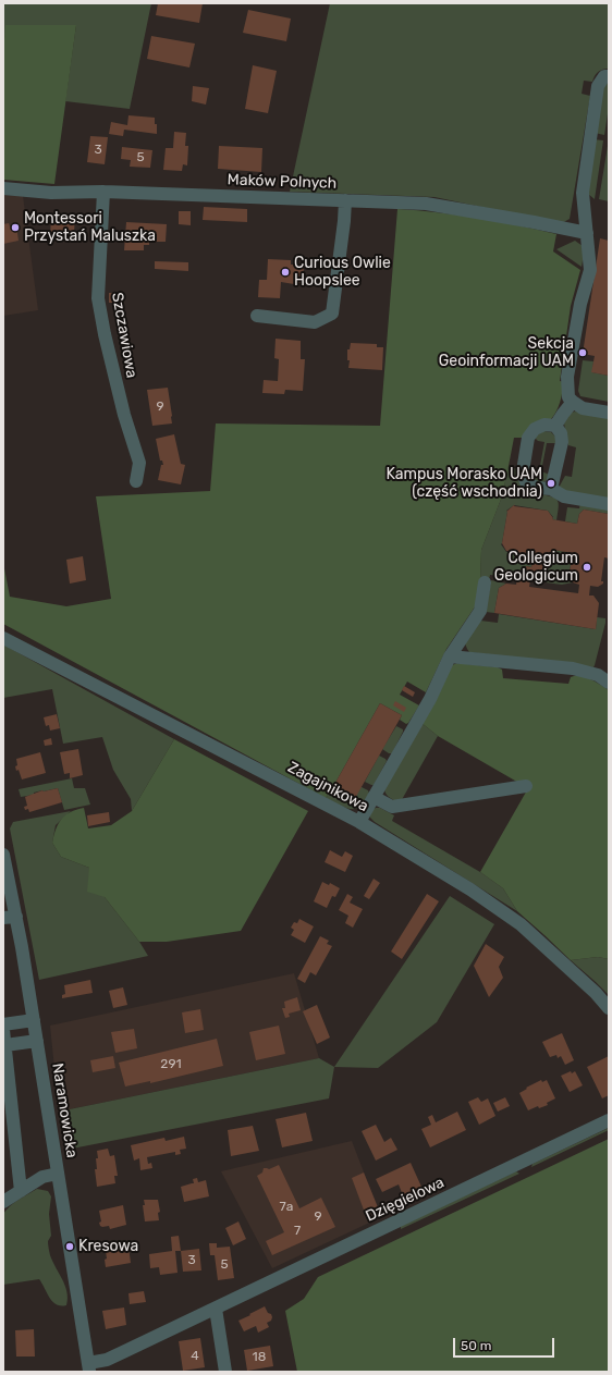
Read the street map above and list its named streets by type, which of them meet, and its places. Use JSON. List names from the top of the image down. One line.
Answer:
{"streets":{"street":["Maków Polnych","Szczawiowa","Zagajnikowa","Naramowicka","Dzięgielowa"]},"crossings":[["Maków Polnych","Szczawiowa"],["Naramowicka","Dzięgielowa"]],"places":["Montessori Przystań Maluszka","Curious Owlie Hoopslee","Sekcja Geoinformacji UAM","Kampus Morasko UAM (część wschodnia)","Collegium Geologicum","Kresowa"],"house_numbers":["3","5","9","291","7a","9","7","3","5","4","18"],"scale_bar":"50 m"}
